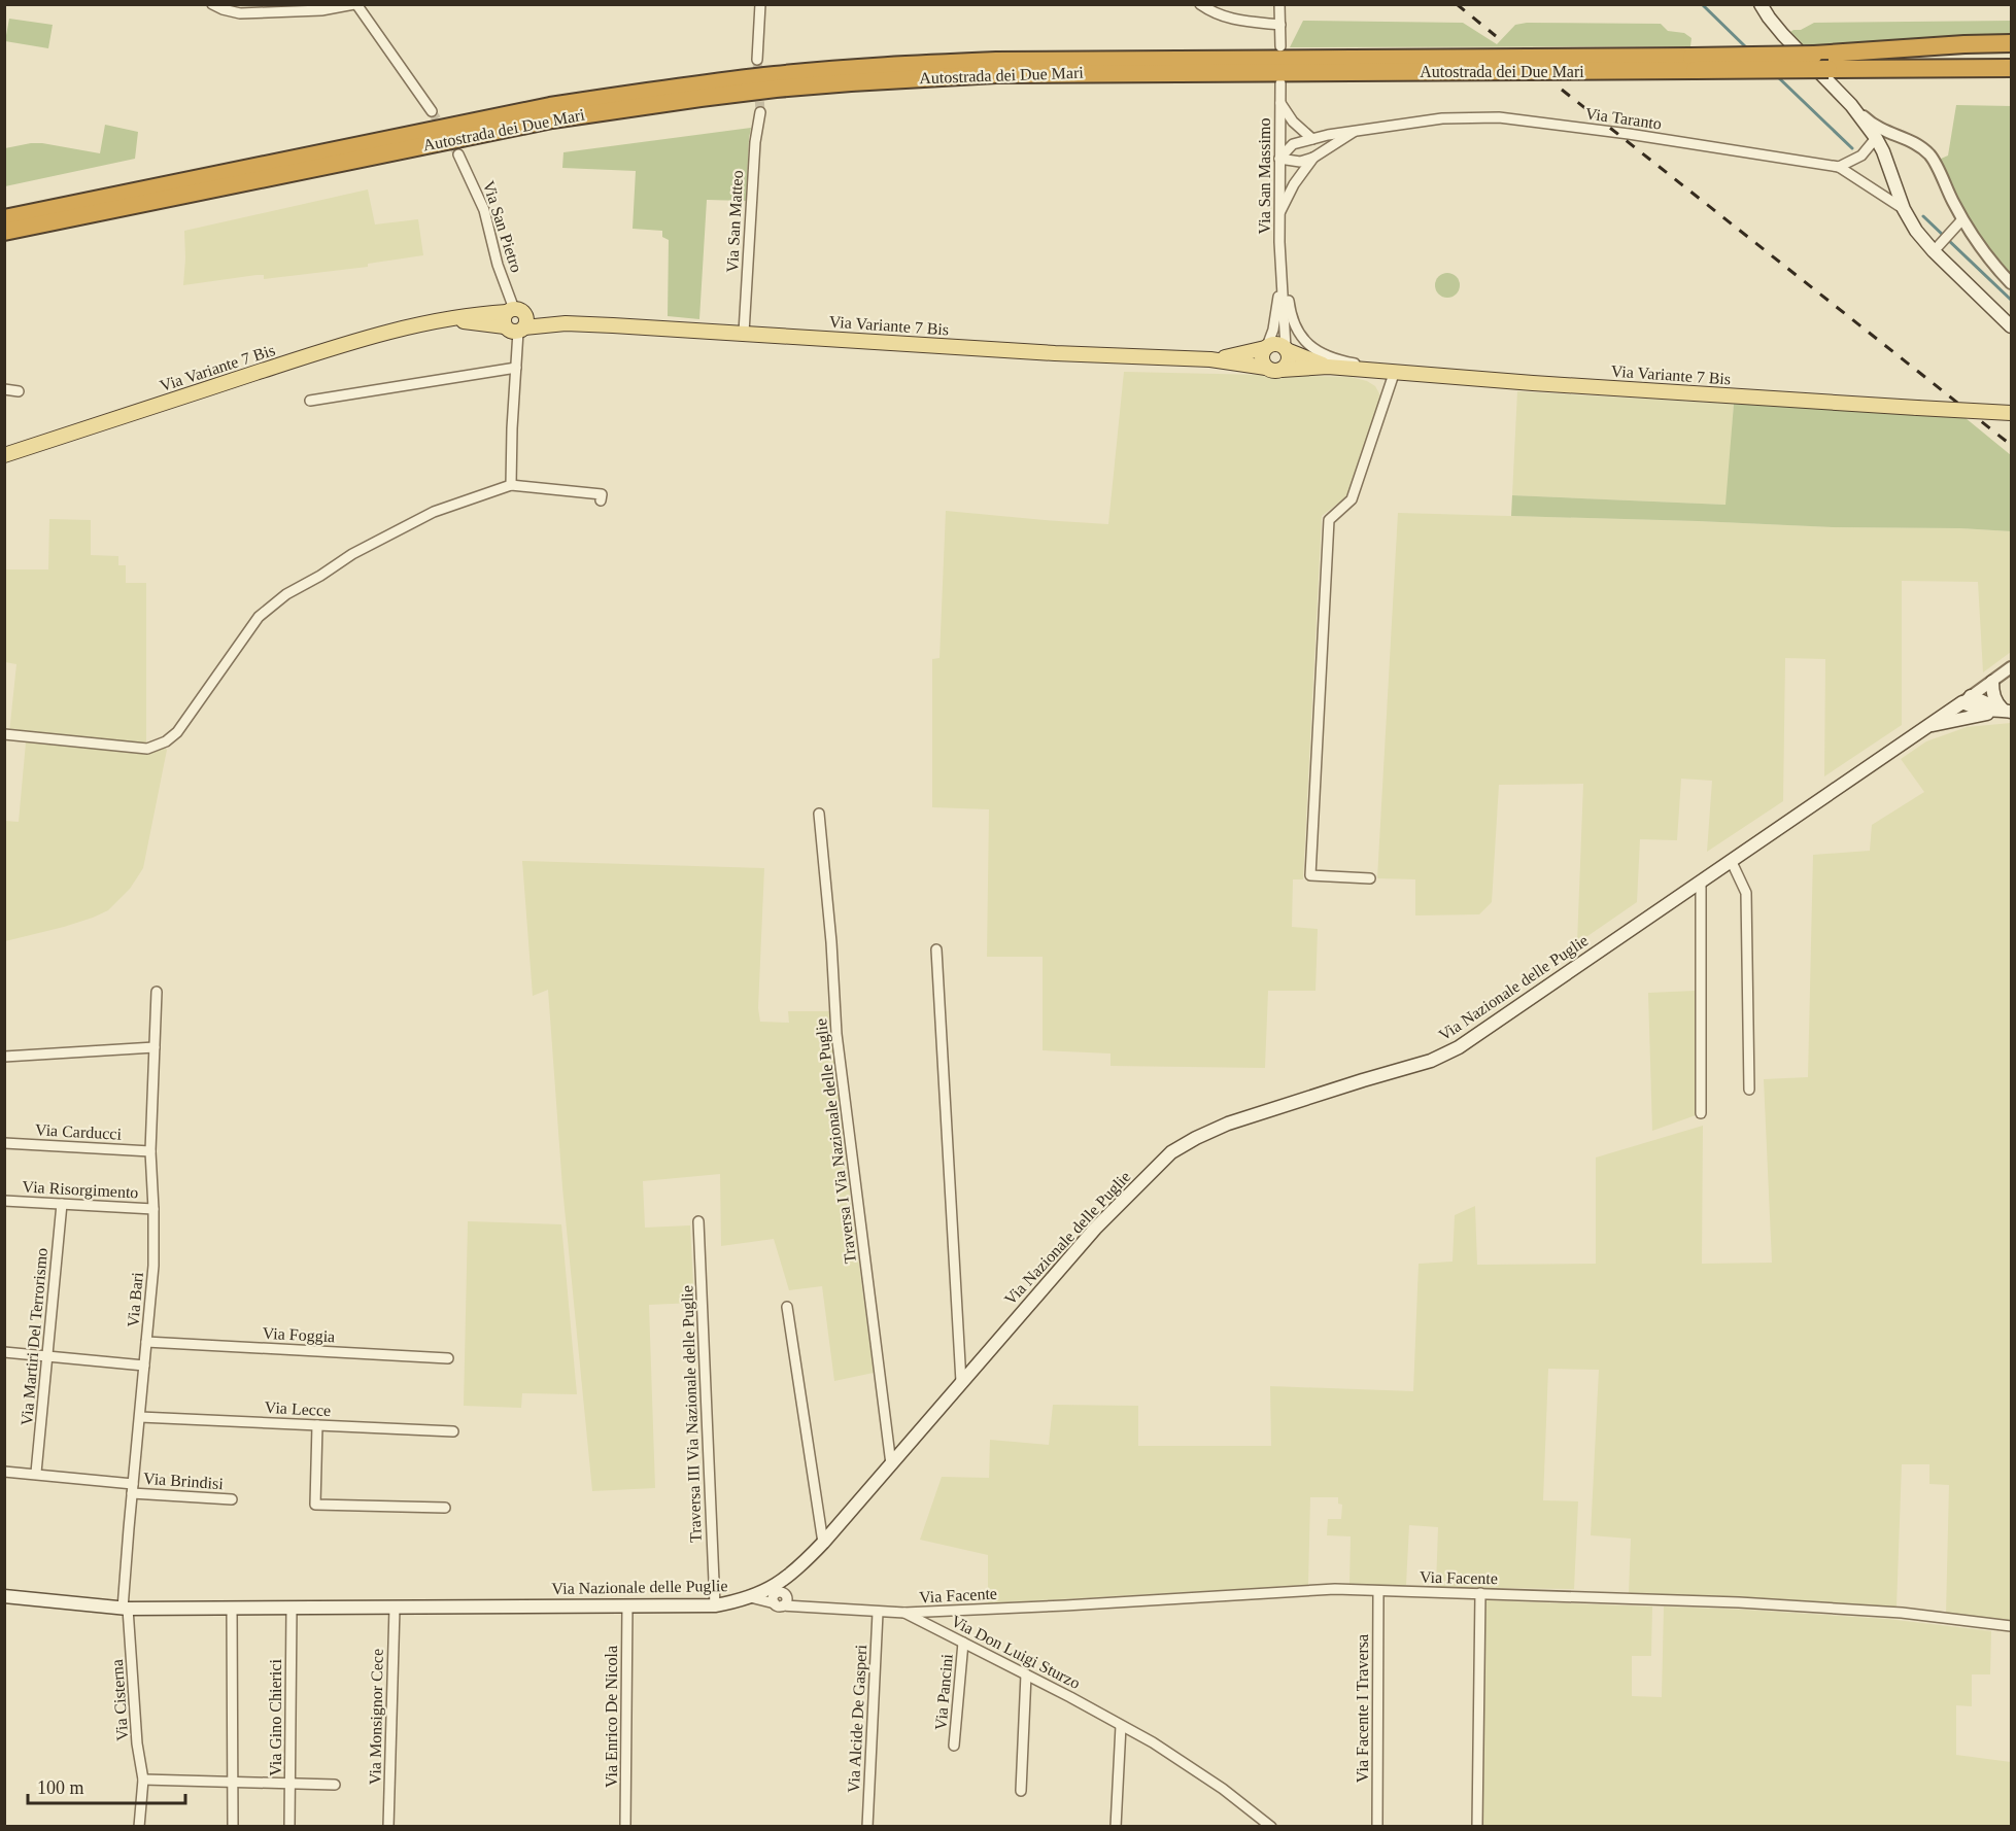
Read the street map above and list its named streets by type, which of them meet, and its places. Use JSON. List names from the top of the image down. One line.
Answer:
{"streets":{"highway":["Autostrada dei Due Mari"],"main road":["Via Variante 7 Bis","Via Nazionale delle Puglie"],"street":["Via Taranto","Via San Massimo","Via San Matteo","Via San Pietro","Via Carducci","Traversa I Via Nazionale delle Puglie","Via Risorgimento","Via Bari","Via Foggia","Via Martiri Del Terrorismo","Via Lecce","Traversa III Via Nazionale delle Puglie","Via Brindisi","Via Facente","Via Don Luigi Sturzo","Via Pancini","Via Cisterna","Via Facente I Traversa","Via Monsignor Cece","Via Enrico De Nicola","Via Gino Chierici","Via Alcide De Gasperi"]},"crossings":[["Via Taranto","Via San Massimo"],["Via San Massimo","Via Variante 7 Bis"],["Via San Matteo","Via Variante 7 Bis"],["Via San Pietro","Via Variante 7 Bis"],["Via Nazionale delle Puglie","Traversa I Via Nazionale delle Puglie"],["Via Nazionale delle Puglie","Via Bari"],["Via Nazionale delle Puglie","Traversa III Via Nazionale delle Puglie"],["Via Nazionale delle Puglie","Via Don Luigi Sturzo"],["Via Nazionale delle Puglie","Via Cisterna"],["Via Nazionale delle Puglie","Via Monsignor Cece"],["Via Nazionale delle Puglie","Via Enrico De Nicola"],["Via Nazionale delle Puglie","Via Gino Chierici"],["Via Carducci","Via Bari"],["Via Risorgimento","Via Bari"],["Via Risorgimento","Via Martiri Del Terrorismo"],["Via Bari","Via Foggia"],["Via Bari","Via Lecce"],["Via Bari","Via Brindisi"],["Via Bari","Via Cisterna"],["Via Martiri Del Terrorismo","Via Brindisi"],["Via Facente","Via Don Luigi Sturzo"],["Via Facente","Via Facente I Traversa"],["Via Don Luigi Sturzo","Via Pancini"],["Via Don Luigi Sturzo","Via Alcide De Gasperi"]],"scale_bar":"100 m"}
